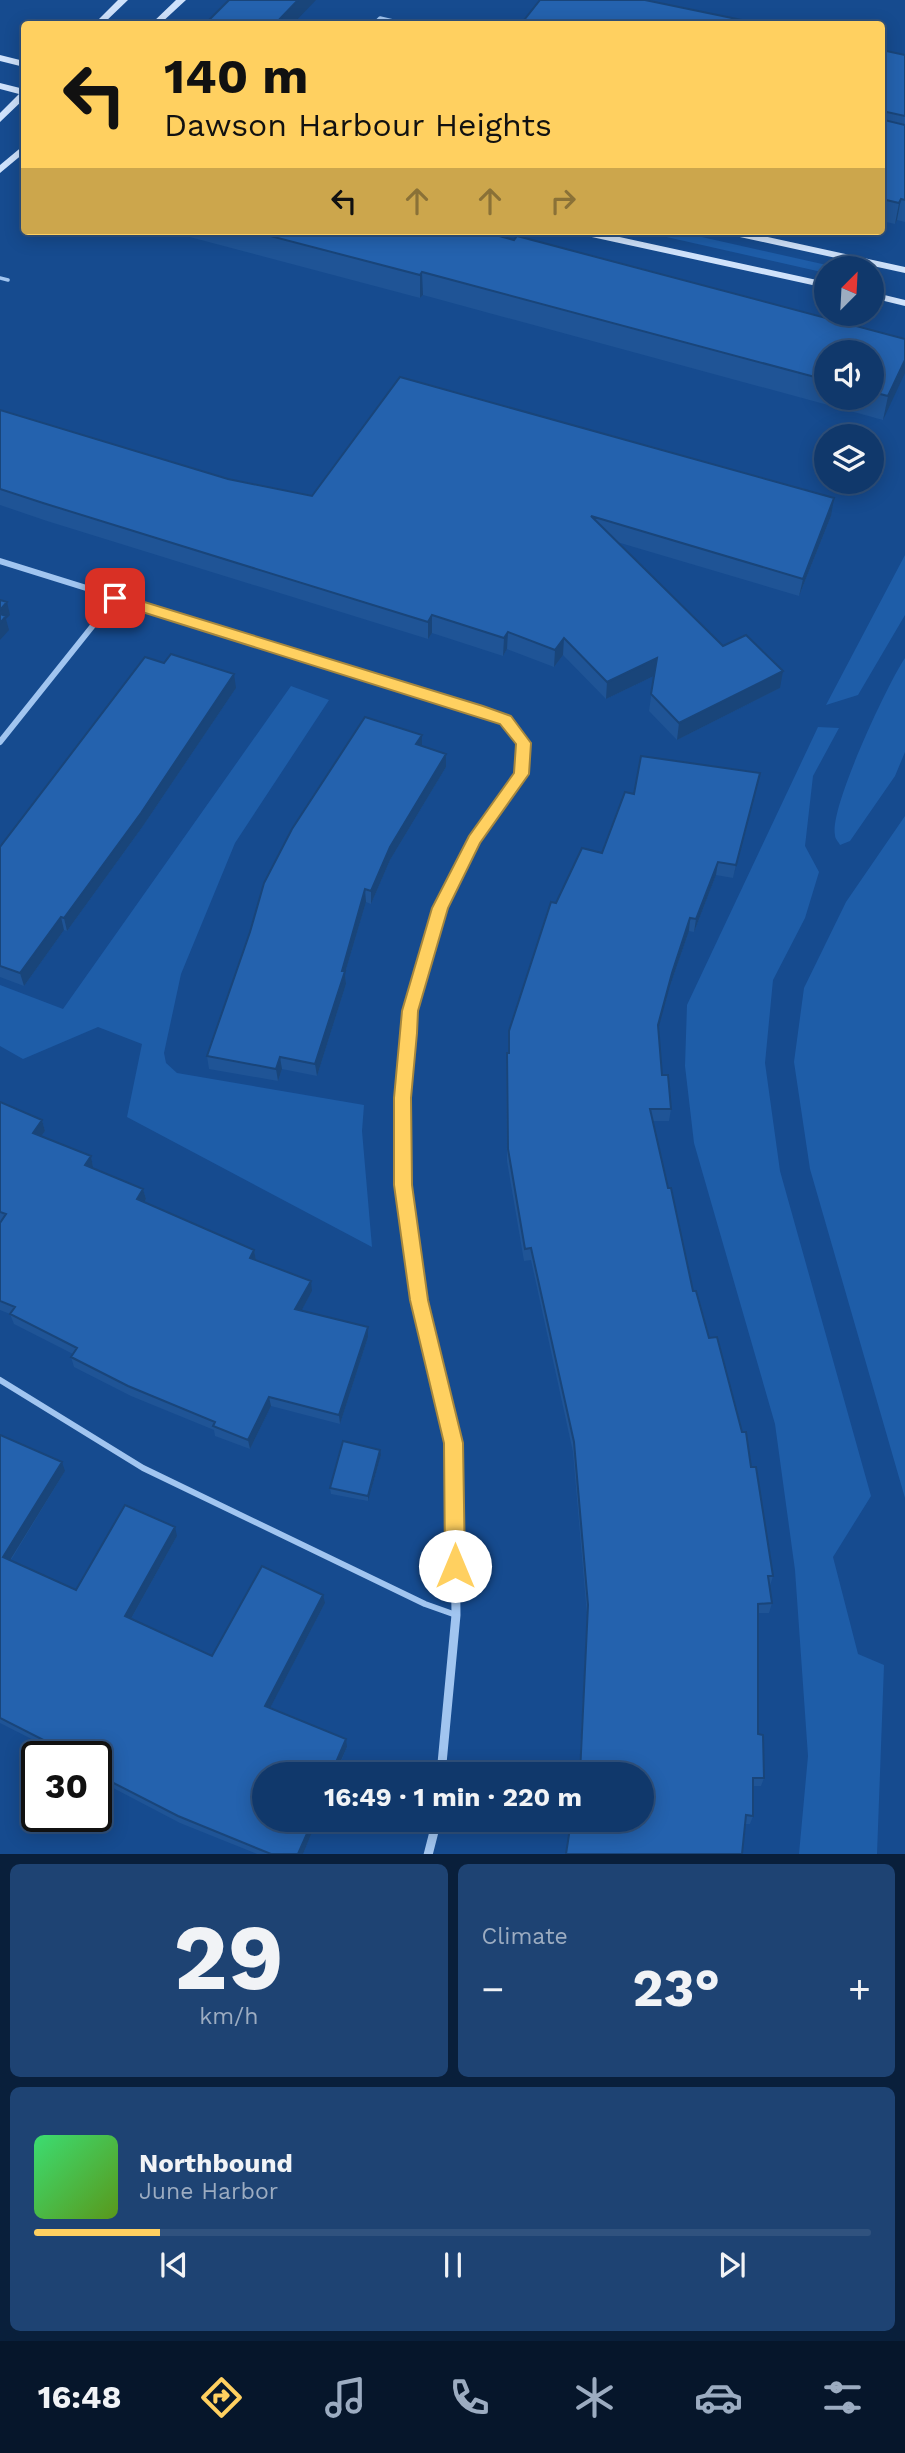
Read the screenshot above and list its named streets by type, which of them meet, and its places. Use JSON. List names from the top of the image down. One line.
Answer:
{"north":"top right","page":{"turn":["140 m","Dawson Harbour Heights"],"limit":"30","trip":"16:49 · 1 min · 220 m","tile":[["29","km/h"],"Climate"],"heat":["−","23°","+"],"song":["Northbound","June Harbor"],"tabs":"16:48"}}
